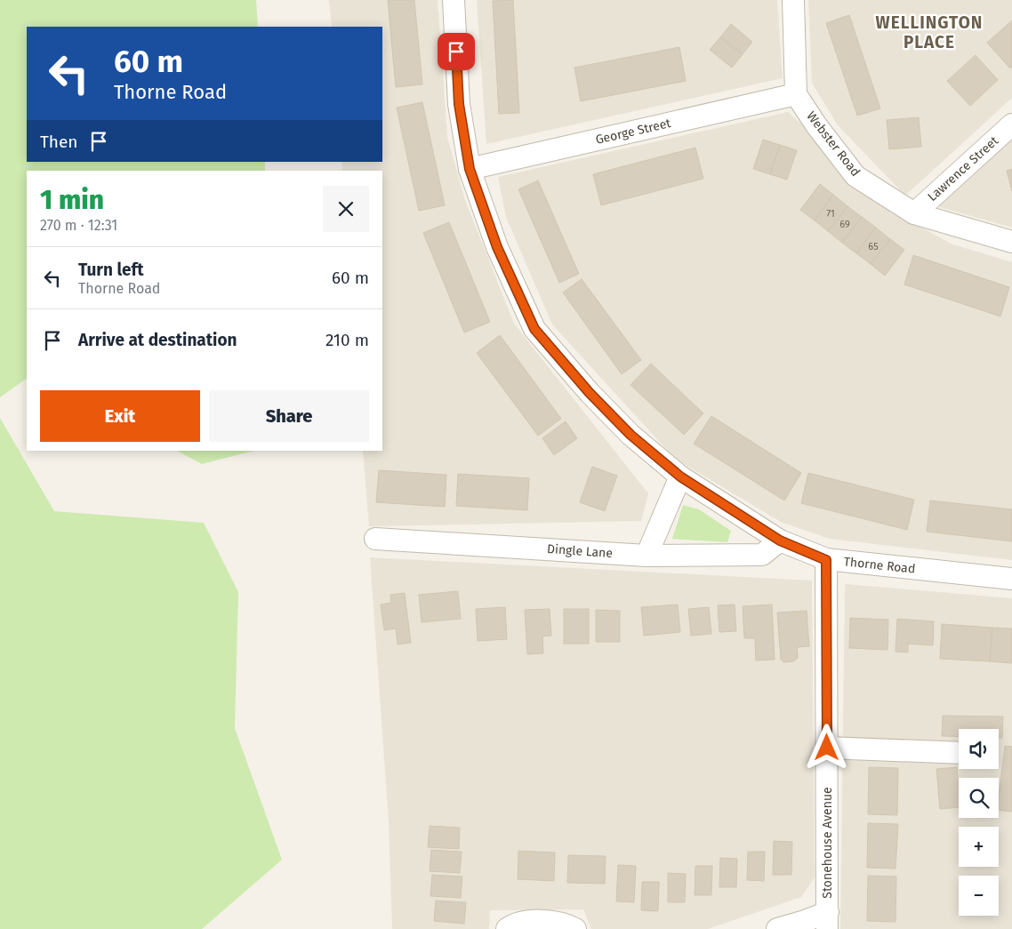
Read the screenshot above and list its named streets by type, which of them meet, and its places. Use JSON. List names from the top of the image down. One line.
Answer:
{"streets":{"street":["George Street","Webster Road","Lawrence Street","Dingle Lane","Thorne Road","Stonehouse Avenue"]},"crossings":[["George Street","Webster Road"],["George Street","Thorne Road"],["Webster Road","Lawrence Street"],["Dingle Lane","Thorne Road"],["Thorne Road","Stonehouse Avenue"]],"districts":["WELLINGTON PLACE"],"house_numbers":["71","69","65"],"page":{"turn":["60 m","Thorne Road"],"then":"Then","heading":["1 min","270 m · 12:31"],"list":[{"name":"Turn left","note":"Thorne Road","value":"60 m"},{"name":"Arrive at destination","value":"210 m"}],"buttons":["Exit","Share"],"map_buttons":["+","−"]}}
